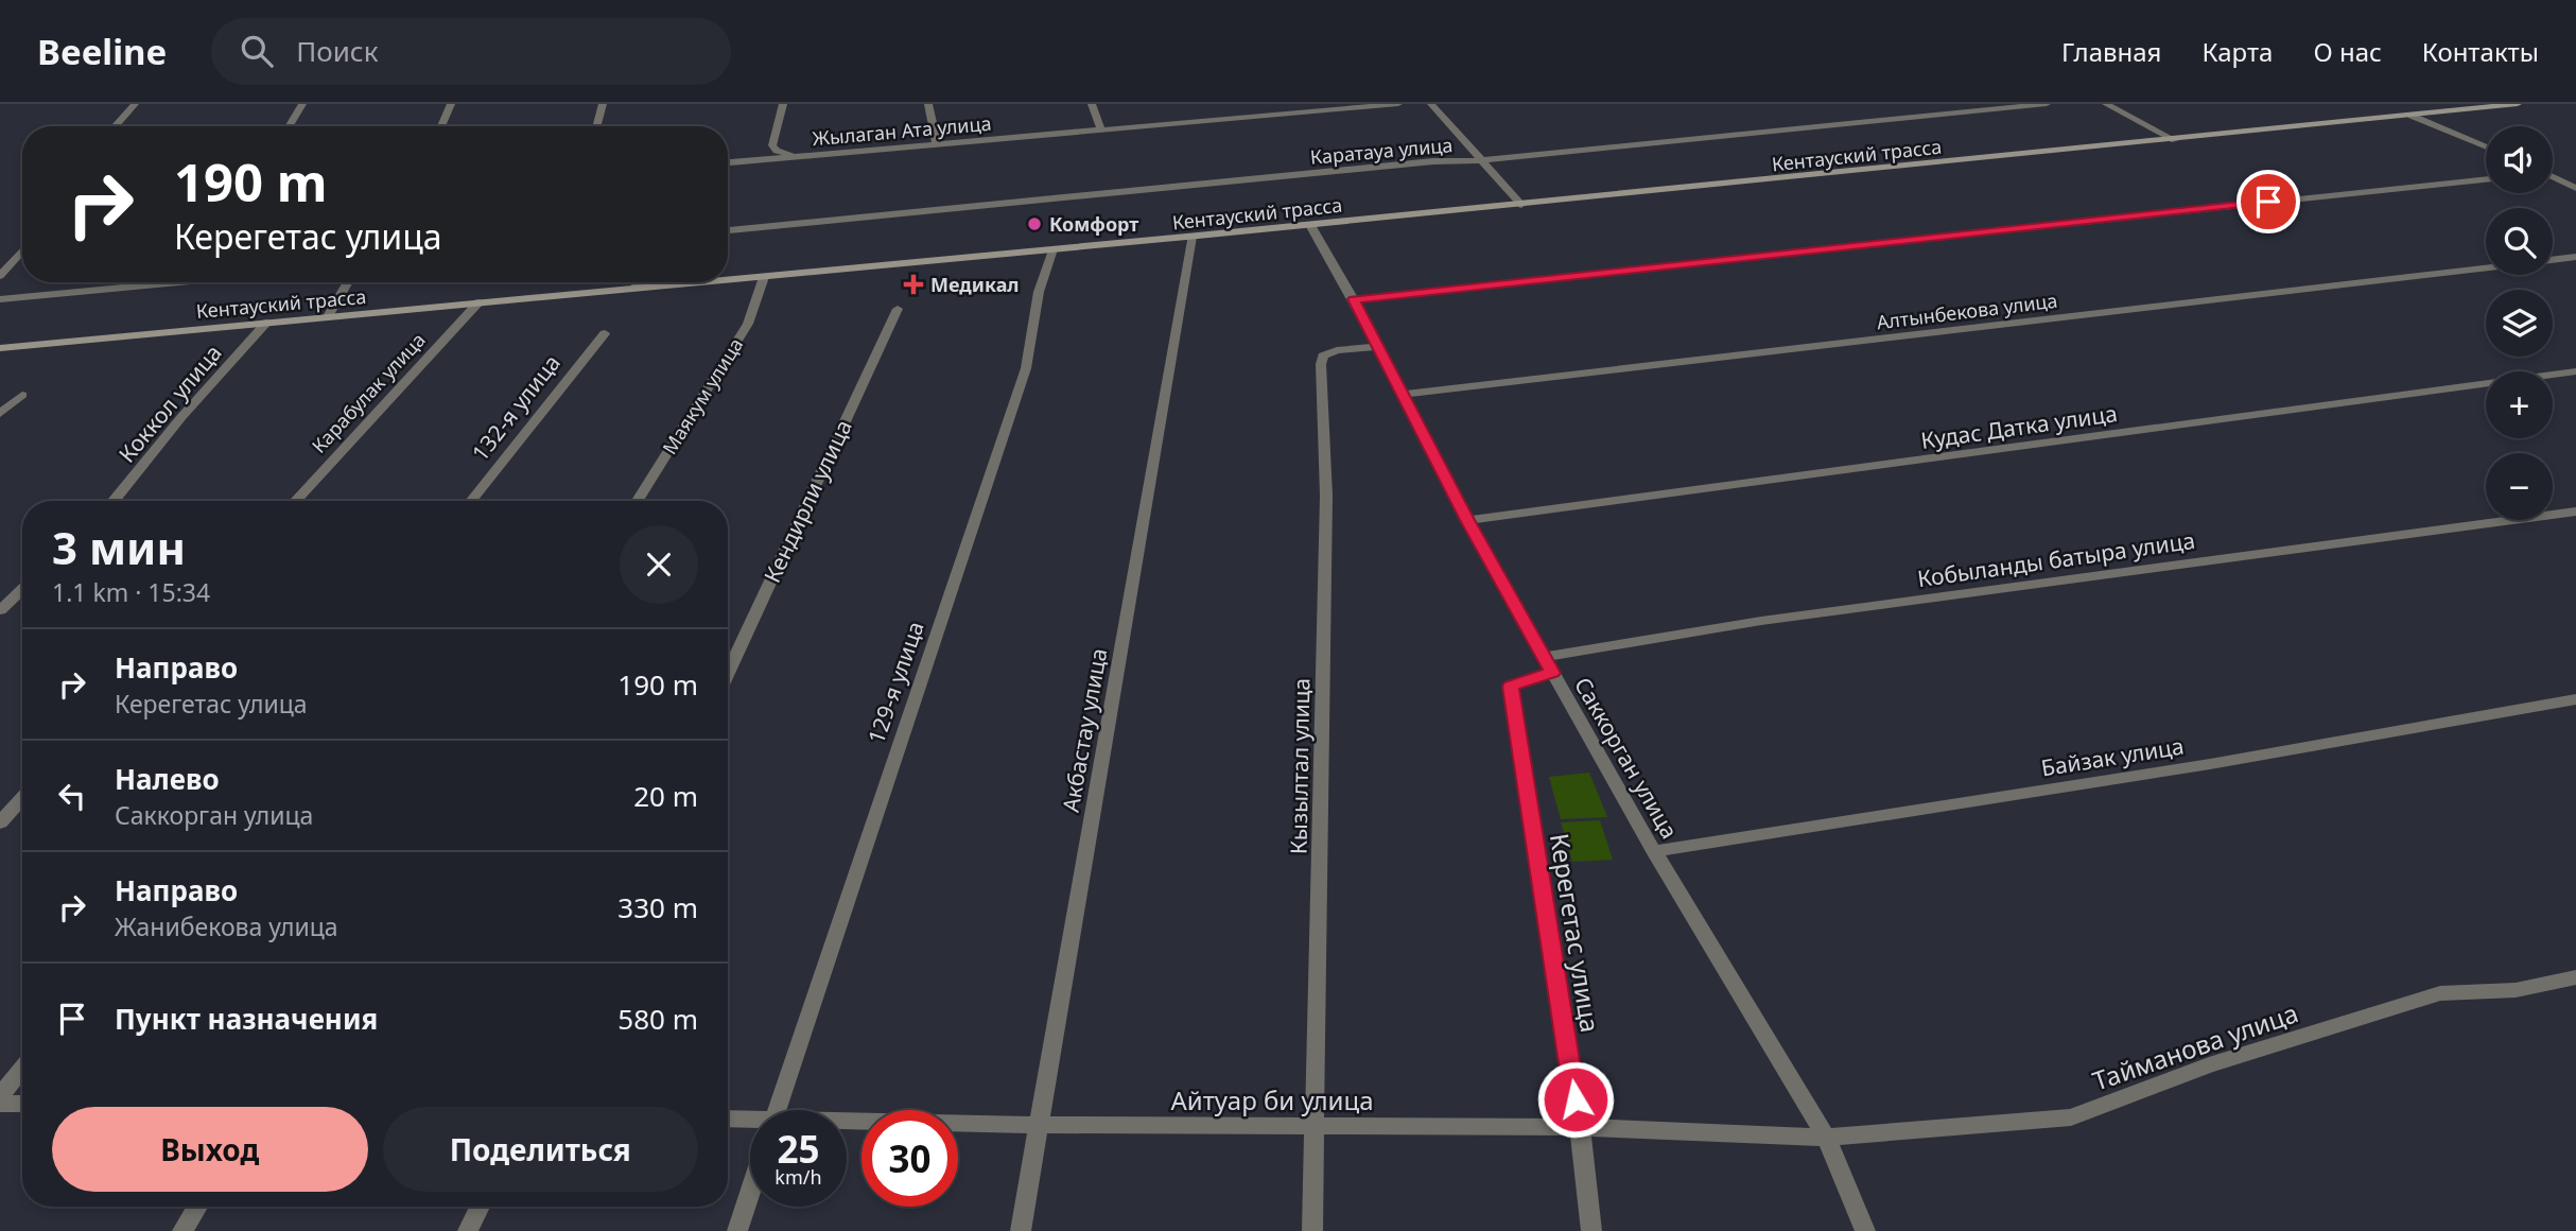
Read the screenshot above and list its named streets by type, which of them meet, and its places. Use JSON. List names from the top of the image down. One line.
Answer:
{"streets":{"main road":["Кентауский трасса"],"street":["Жылаган Ата улица","Каратауа улица","Алтынбекова улица","Карабулак улица","Маякум улица","Коккол улица","132-я улица","Кудас Датка улица","Кендирли улица","Кобыланды батыра улица","129-я улица","Акбастау улица","Байзак улица","Саккорган улица","Кызылтал улица","Керегетас улица","Тайманова улица","Айтуар би улица"]},"crossings":[["Кентауский трасса","Карабулак улица"],["Кентауский трасса","Маякум улица"],["Кентауский трасса","Коккол улица"],["Кентауский трасса","129-я улица"],["Кентауский трасса","Акбастау улица"],["Кентауский трасса","Саккорган улица"],["Алтынбекова улица","Саккорган улица"],["Кудас Датка улица","Саккорган улица"],["Кобыланды батыра улица","Саккорган улица"],["Кобыланды батыра улица","Керегетас улица"],["Акбастау улица","Айтуар би улица"],["Байзак улица","Саккорган улица"],["Саккорган улица","Кызылтал улица"],["Саккорган улица","Керегетас улица"],["Саккорган улица","Тайманова улица"],["Саккорган улица","Айтуар би улица"],["Кызылтал улица","Айтуар би улица"],["Керегетас улица","Айтуар би улица"],["Тайманова улица","Айтуар би улица"]],"places":{"other":["Комфорт"],"health":["Медикал"]},"page":{"header":"Beeline","search":"Поиск","nav":["Главная","Карта","О нас","Контакты"],"map_buttons":["+","−"],"turn":["190 m","Керегетас улица"],"heading":["3 мин","1.1 km · 15:34"],"list":[{"name":"Направо","note":"Керегетас улица","value":"190 m"},{"name":"Налево","note":"Саккорган улица","value":"20 m"},{"name":"Направо","note":"Жанибекова улица","value":"330 m"},{"name":"Пункт назначения","value":"580 m"}],"buttons":["Выход","Поделиться"],"speed":"25 km/h","limit":"30"}}
